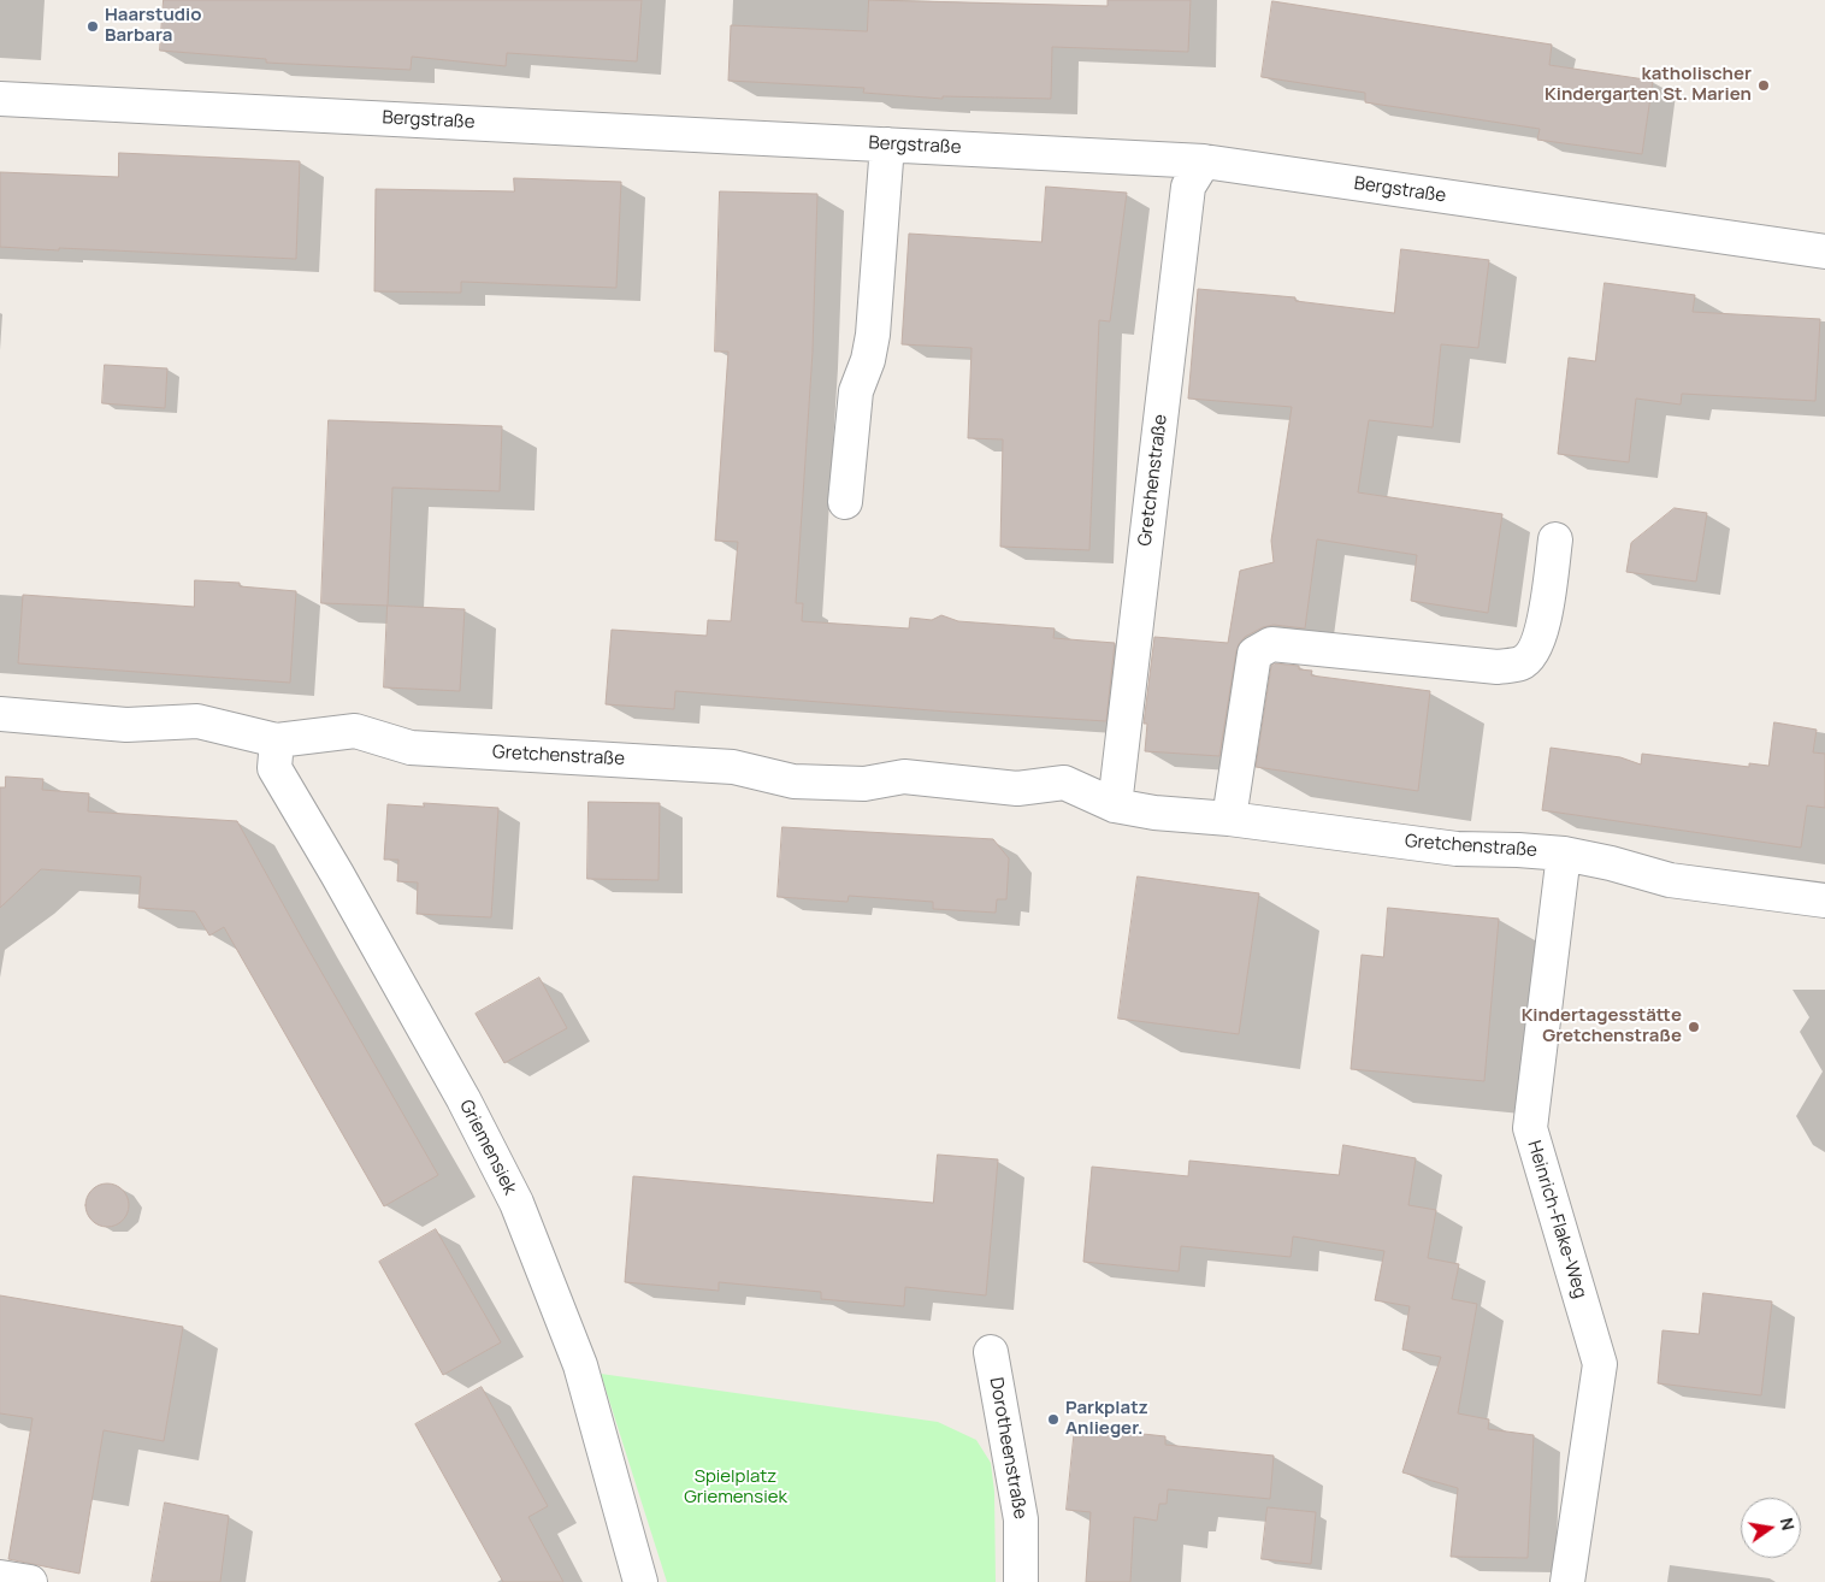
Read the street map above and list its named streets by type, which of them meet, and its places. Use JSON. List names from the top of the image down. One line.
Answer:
{"streets":{"street":["Bergstraße","Gretchenstraße","Griemensiek","Heinrich-Flake-Weg","Dorotheenstraße"]},"crossings":[["Bergstraße","Gretchenstraße"],["Gretchenstraße","Griemensiek"],["Gretchenstraße","Heinrich-Flake-Weg"]],"parks":["Spielplatz Griemensiek"],"places":["Haarstudio Barbara","katholischer Kindergarten St. Marien","Kindertagesstätte Gretchenstraße","Parkplatz Anlieger."],"north":"right"}
